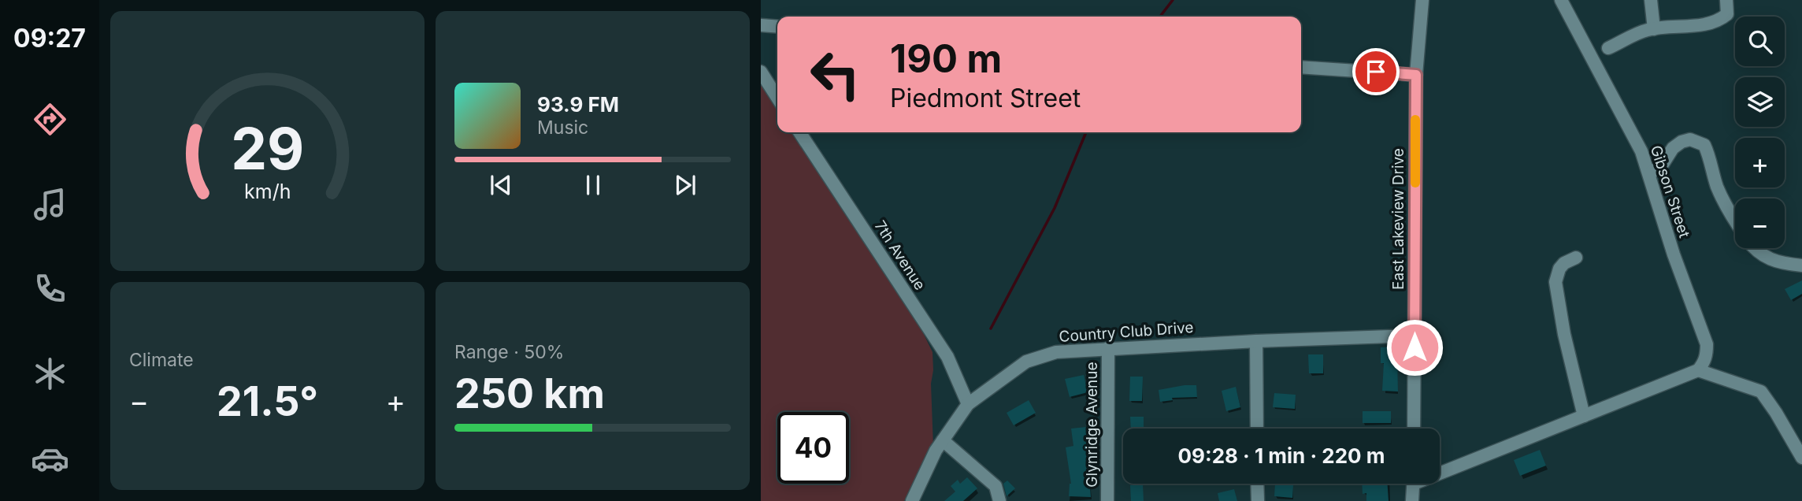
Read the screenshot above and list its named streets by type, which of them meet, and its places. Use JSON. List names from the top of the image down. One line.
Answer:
{"streets":{"street":["Gibson Street","East Lakeview Drive","7th Avenue","Country Club Drive","Glynridge Avenue"]},"crossings":[["East Lakeview Drive","Country Club Drive"],["7th Avenue","Country Club Drive"],["Country Club Drive","Glynridge Avenue"]],"page":{"tabs":"09:27","map_buttons":["+","−"],"turn":["190 m","Piedmont Street"],"song":["93.9 FM","Music"],"tile":["Climate",["Range · 50%","250 km"]],"heat":["−","21.5°","+"],"limit":"40","trip":"09:28 · 1 min · 220 m","gauge":["29","km/h"]}}
